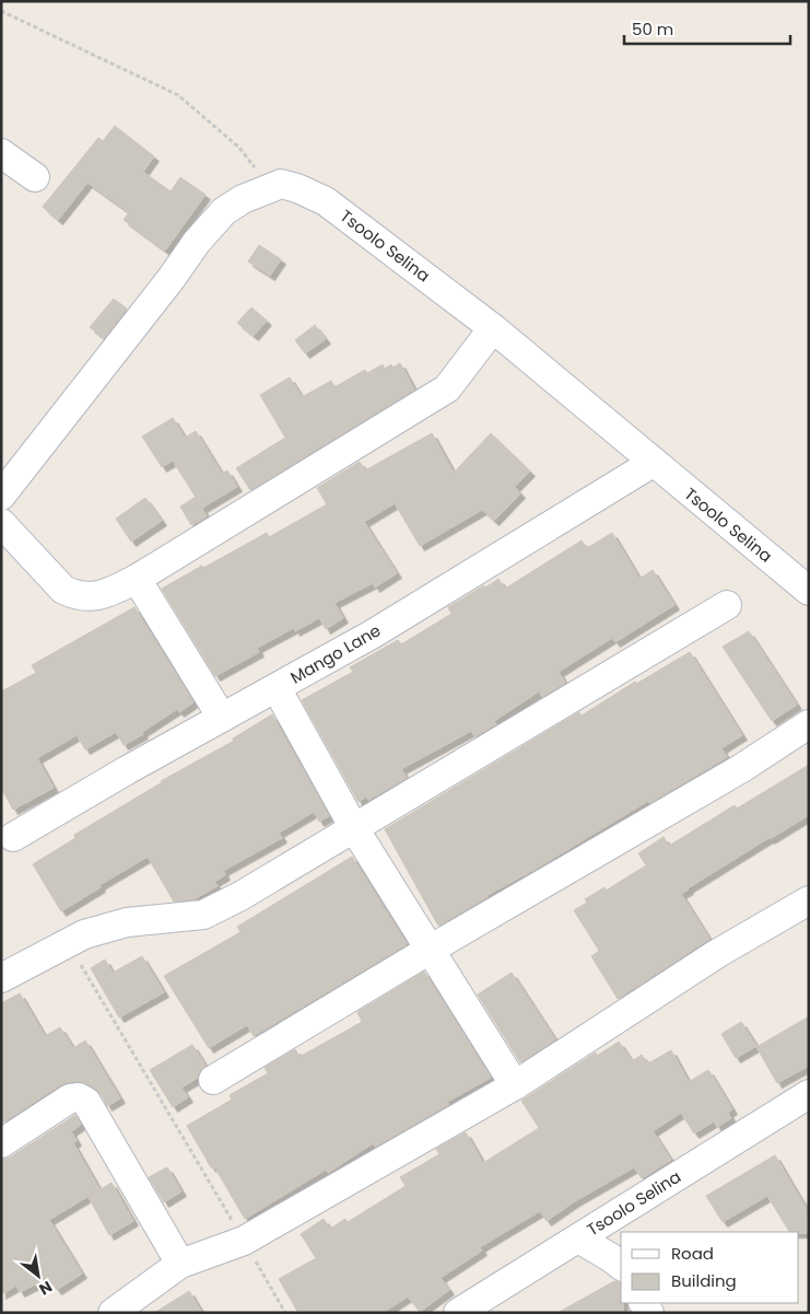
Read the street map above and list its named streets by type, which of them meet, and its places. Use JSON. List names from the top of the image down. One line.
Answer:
{"streets":{"street":["Tsoolo Selina","Mango Lane"]},"crossings":[["Tsoolo Selina","Mango Lane"]],"legend":["Road","Building"],"scale_bar":"50 m","north":"bottom right"}
